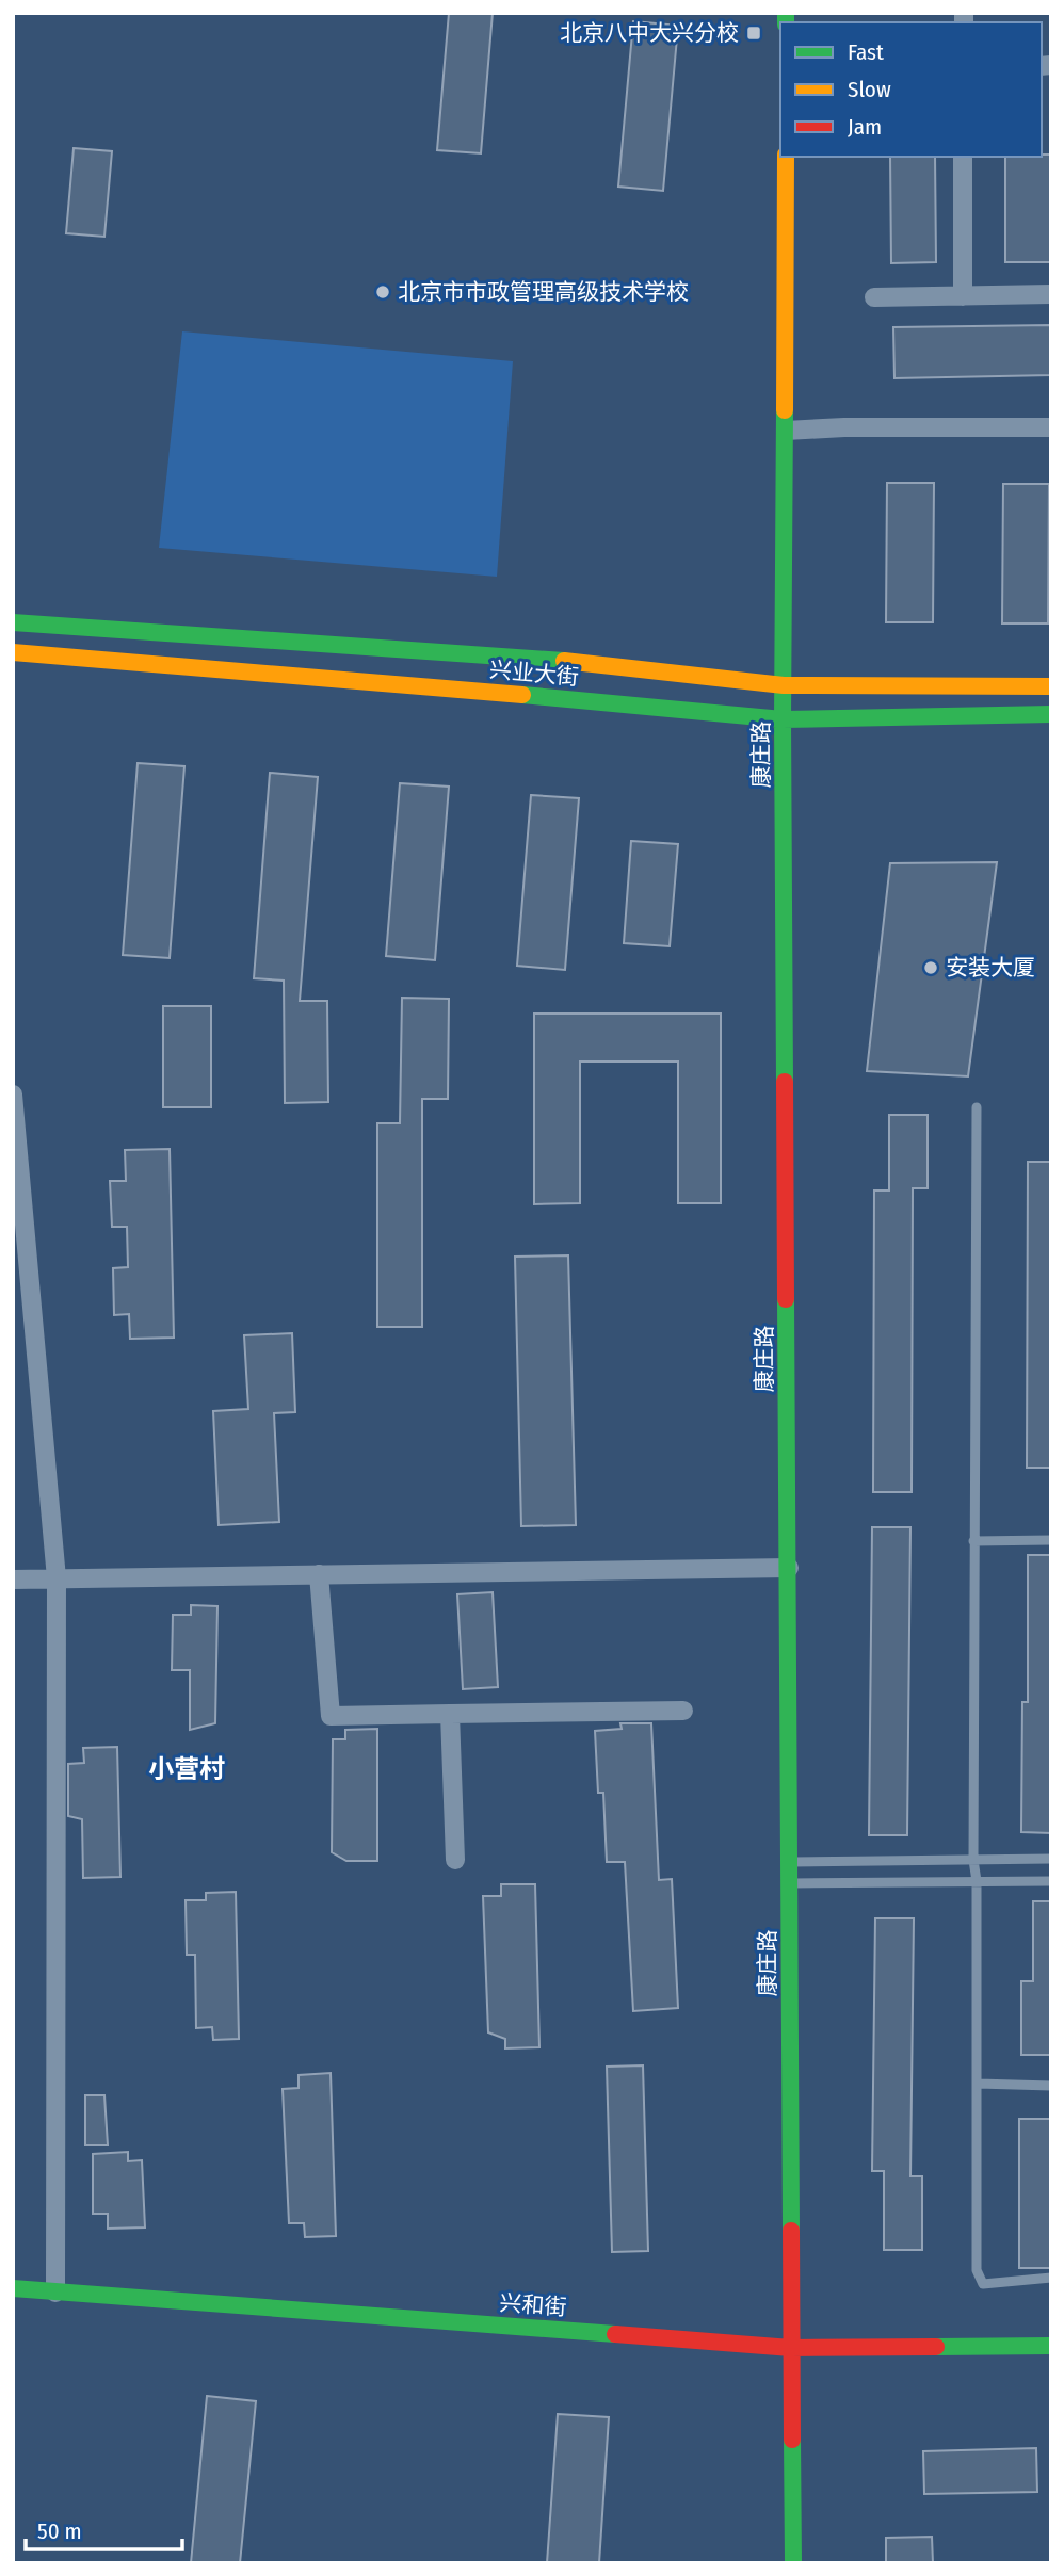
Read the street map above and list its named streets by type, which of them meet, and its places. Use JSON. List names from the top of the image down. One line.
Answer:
{"streets":{"street":["兴业大街","康庄路","兴和街"]},"crossings":[["兴业大街","康庄路"],["康庄路","兴和街"]],"districts":["小营村"],"places":{"transit":["北京八中大兴分校"],"other":["北京市市政管理高级技术学校","安装大厦"]},"legend":["Fast","Slow","Jam"],"scale_bar":"50 m"}
